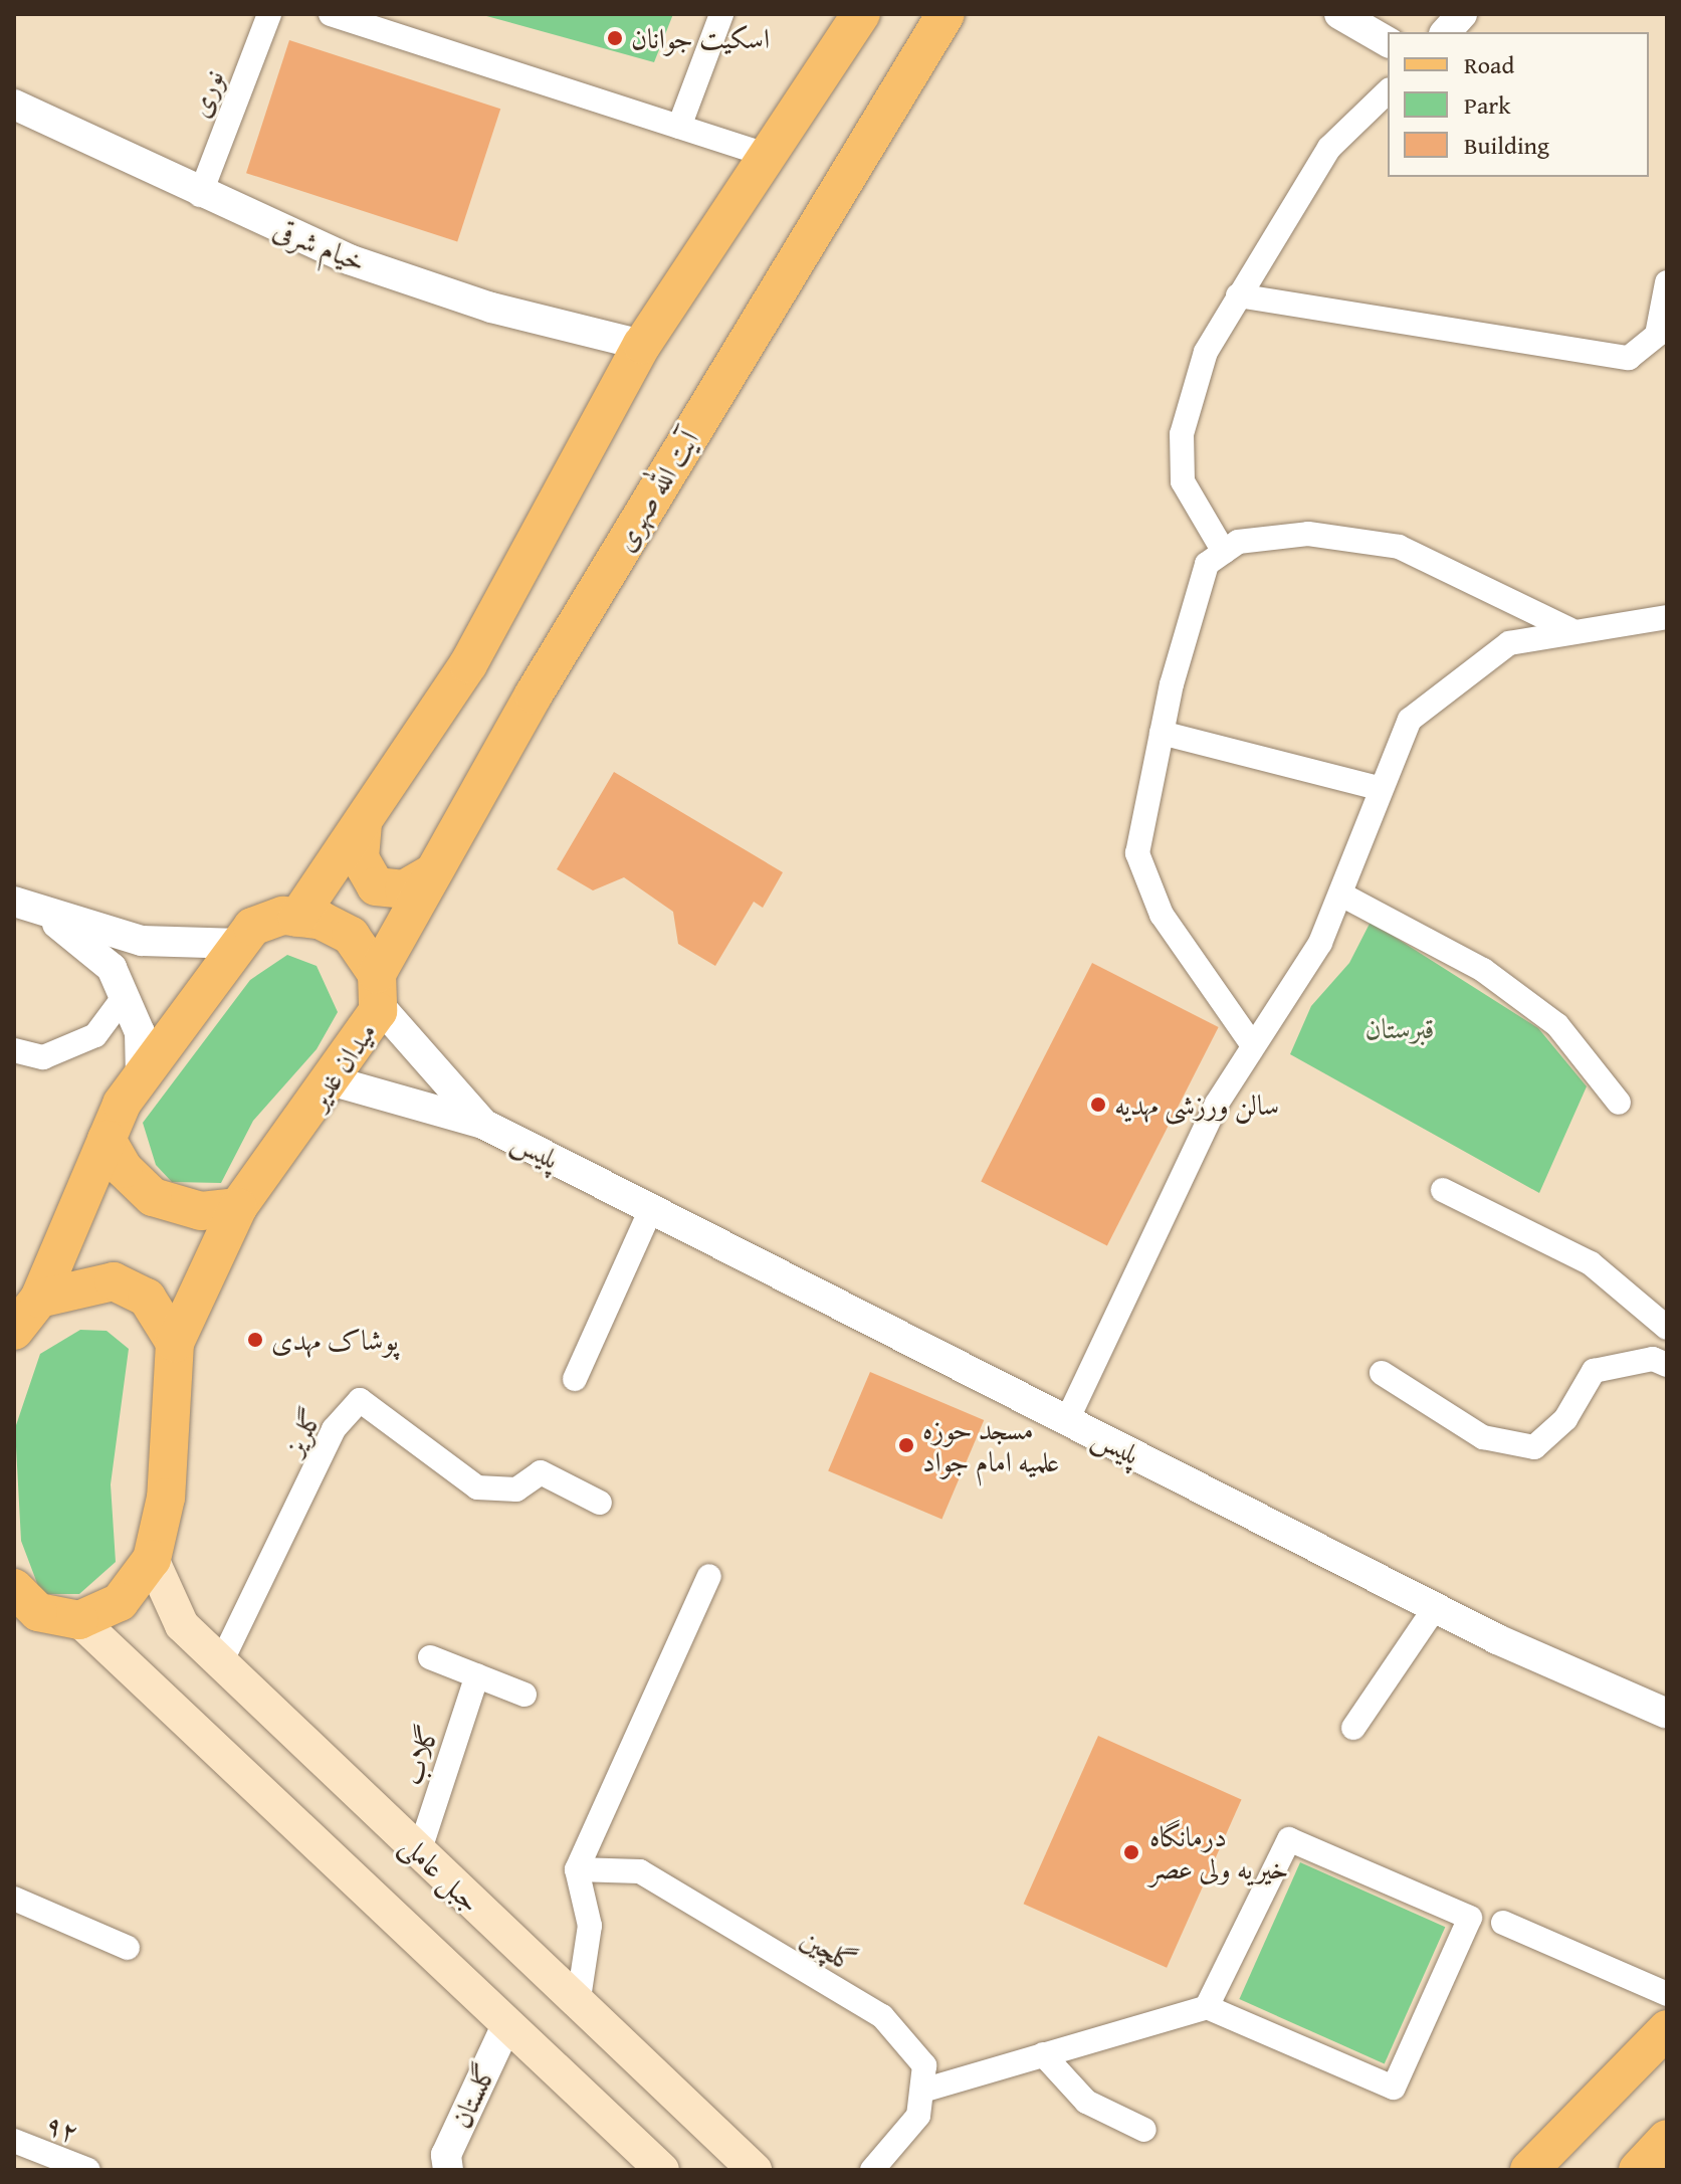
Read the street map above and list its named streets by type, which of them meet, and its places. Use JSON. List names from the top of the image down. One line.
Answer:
{"streets":{"main road":["آیت الله صهری","میدان غدیر","جبل عاملی"],"street":["نوری","خیام شرقی","پلیس","گلریز","گلاب","گلچین","گلستان","۹۲"]},"crossings":[["نوری","خیام شرقی"],["آیت الله صهری","میدان غدیر"],["گلریز","جبل عاملی"],["گلاب","جبل عاملی"]],"parks":["قبرستان"],"places":["اسکیت جوانان","سالن ورزشی مهدیه","پوشاک مهدی","مسجد حوزه علمیه امام جواد","درمانگاه خیریه ولی عصر"],"legend":["Road","Park","Building"]}
